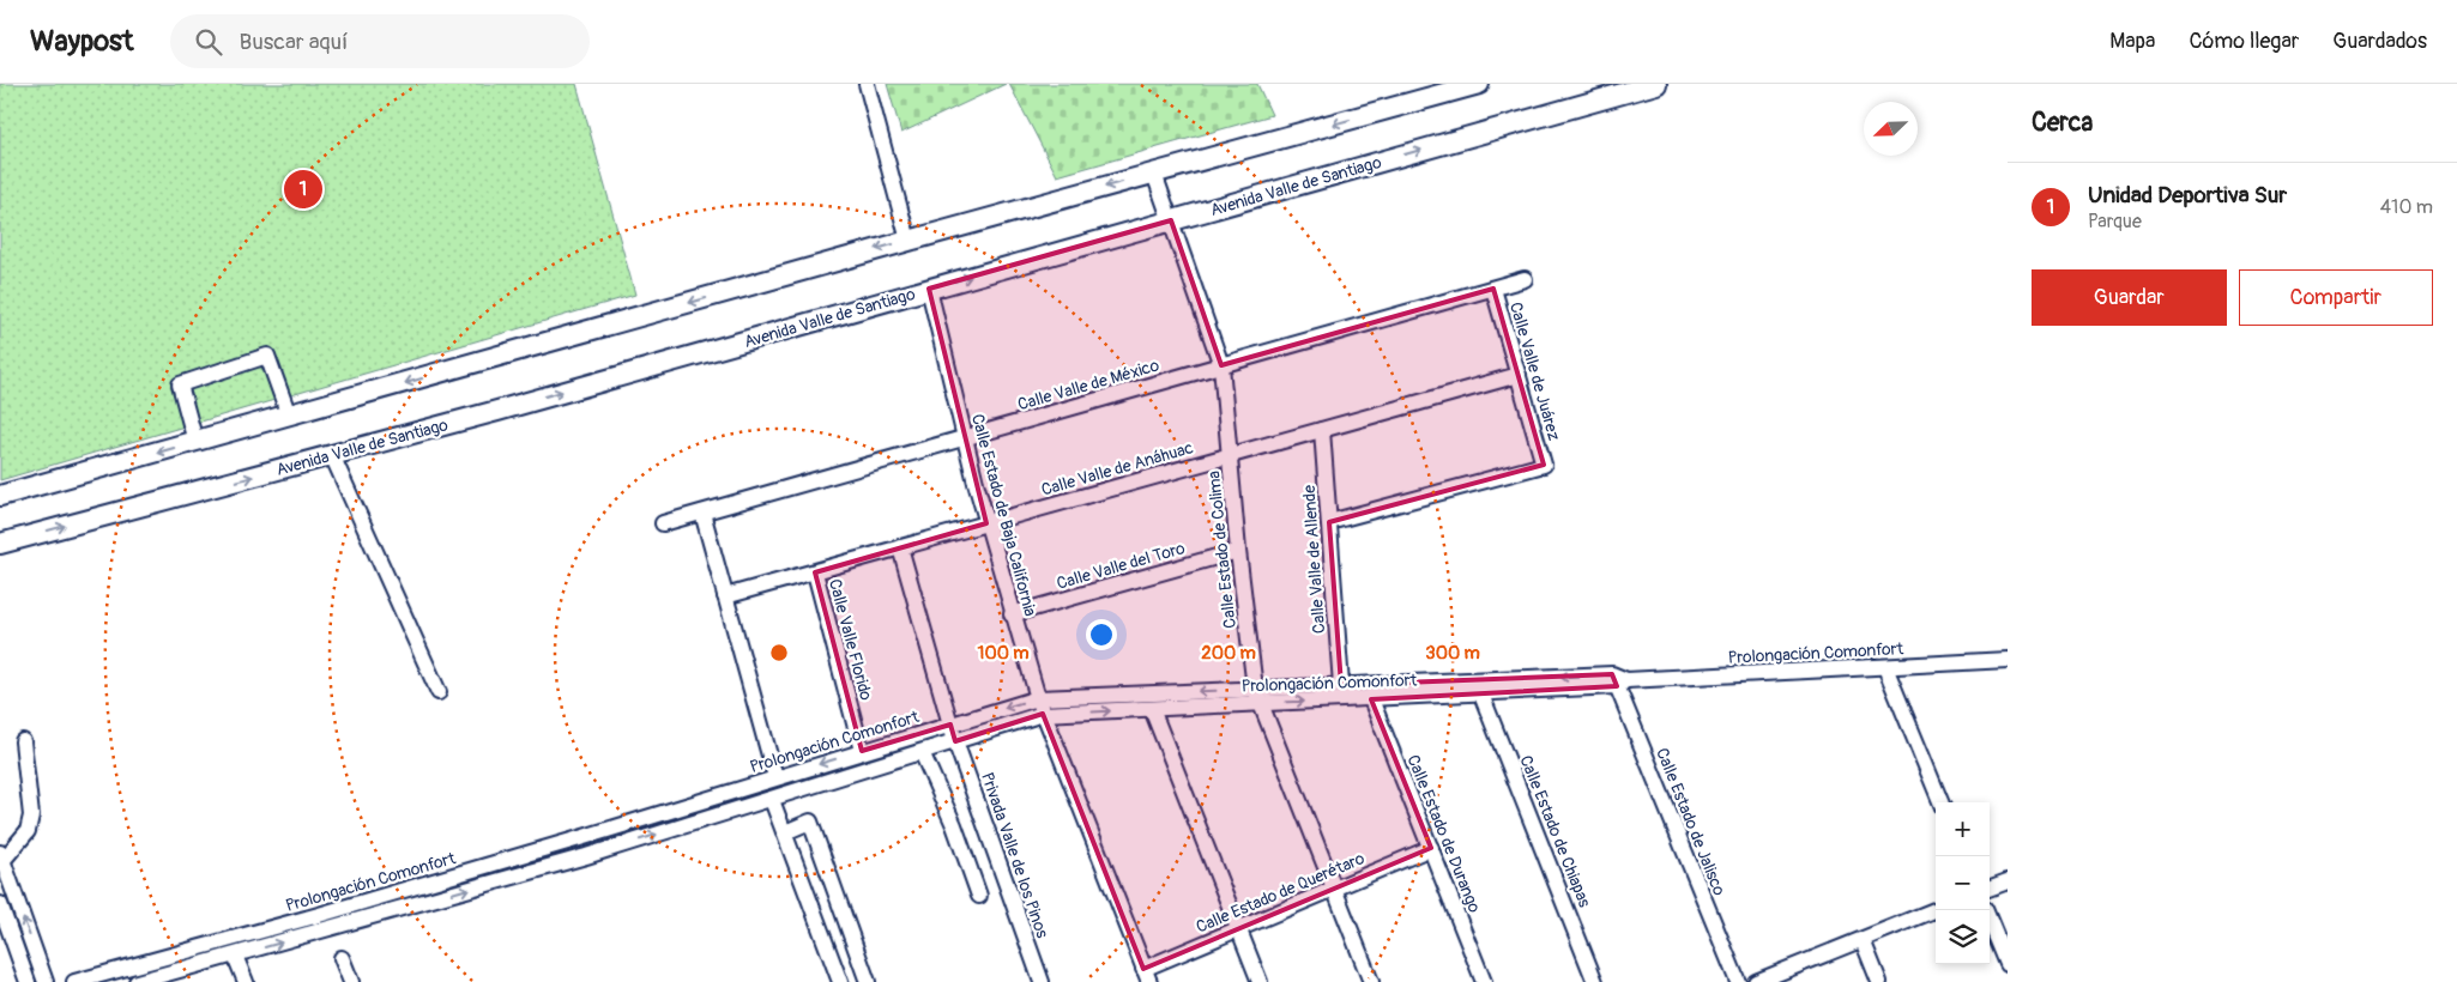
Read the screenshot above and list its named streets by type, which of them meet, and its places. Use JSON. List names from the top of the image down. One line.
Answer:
{"streets":{"main road":["Avenida Valle de Santiago"],"street":["Calle Valle de Juárez","Calle Valle de México","Calle Valle de Anáhuac","Calle Estado de Baja California","Calle Estado de Colima","Calle Valle de Allende","Calle Valle del Toro","Calle Valle Florido","Prolongación Comonfort","Calle Estado de Jalisco","Calle Estado de Chiapas","Calle Estado de Durango","Privada Valle de los Pinos","Calle Estado de Querétaro"]},"crossings":[["Avenida Valle de Santiago","Calle Estado de Baja California"],["Avenida Valle de Santiago","Calle Estado de Colima"],["Calle Valle de Juárez","Calle Valle de México"],["Calle Valle de Juárez","Calle Valle de Anáhuac"],["Calle Valle de Juárez","Calle Valle de Allende"],["Calle Valle de México","Calle Estado de Baja California"],["Calle Valle de México","Calle Estado de Colima"],["Calle Valle de Anáhuac","Calle Estado de Baja California"],["Calle Valle de Anáhuac","Calle Estado de Colima"],["Calle Valle de Anáhuac","Calle Valle de Allende"],["Calle Valle de Anáhuac","Calle Valle Florido"],["Calle Valle de Anáhuac","Privada Valle de los Pinos"],["Calle Estado de Baja California","Calle Valle del Toro"],["Calle Estado de Baja California","Prolongación Comonfort"],["Calle Estado de Baja California","Calle Estado de Querétaro"],["Calle Estado de Colima","Calle Valle del Toro"],["Calle Estado de Colima","Prolongación Comonfort"],["Calle Estado de Colima","Calle Estado de Querétaro"],["Calle Valle de Allende","Prolongación Comonfort"],["Calle Valle Florido","Prolongación Comonfort"],["Prolongación Comonfort","Calle Estado de Jalisco"],["Prolongación Comonfort","Calle Estado de Chiapas"],["Prolongación Comonfort","Calle Estado de Durango"],["Prolongación Comonfort","Privada Valle de los Pinos"],["Calle Estado de Durango","Calle Estado de Querétaro"]],"north":"bottom left","page":{"header":"Waypost","search":"Buscar aquí","nav":["Mapa","Cómo llegar","Guardados"],"heading":"Cerca","list":[{"mark":"1","name":"Unidad Deportiva Sur","note":"Parque","value":"410 m"}],"pins":"1","buttons":["Guardar","Compartir"],"map_buttons":["+","−"]},"rings":["100 m","200 m","300 m"]}
